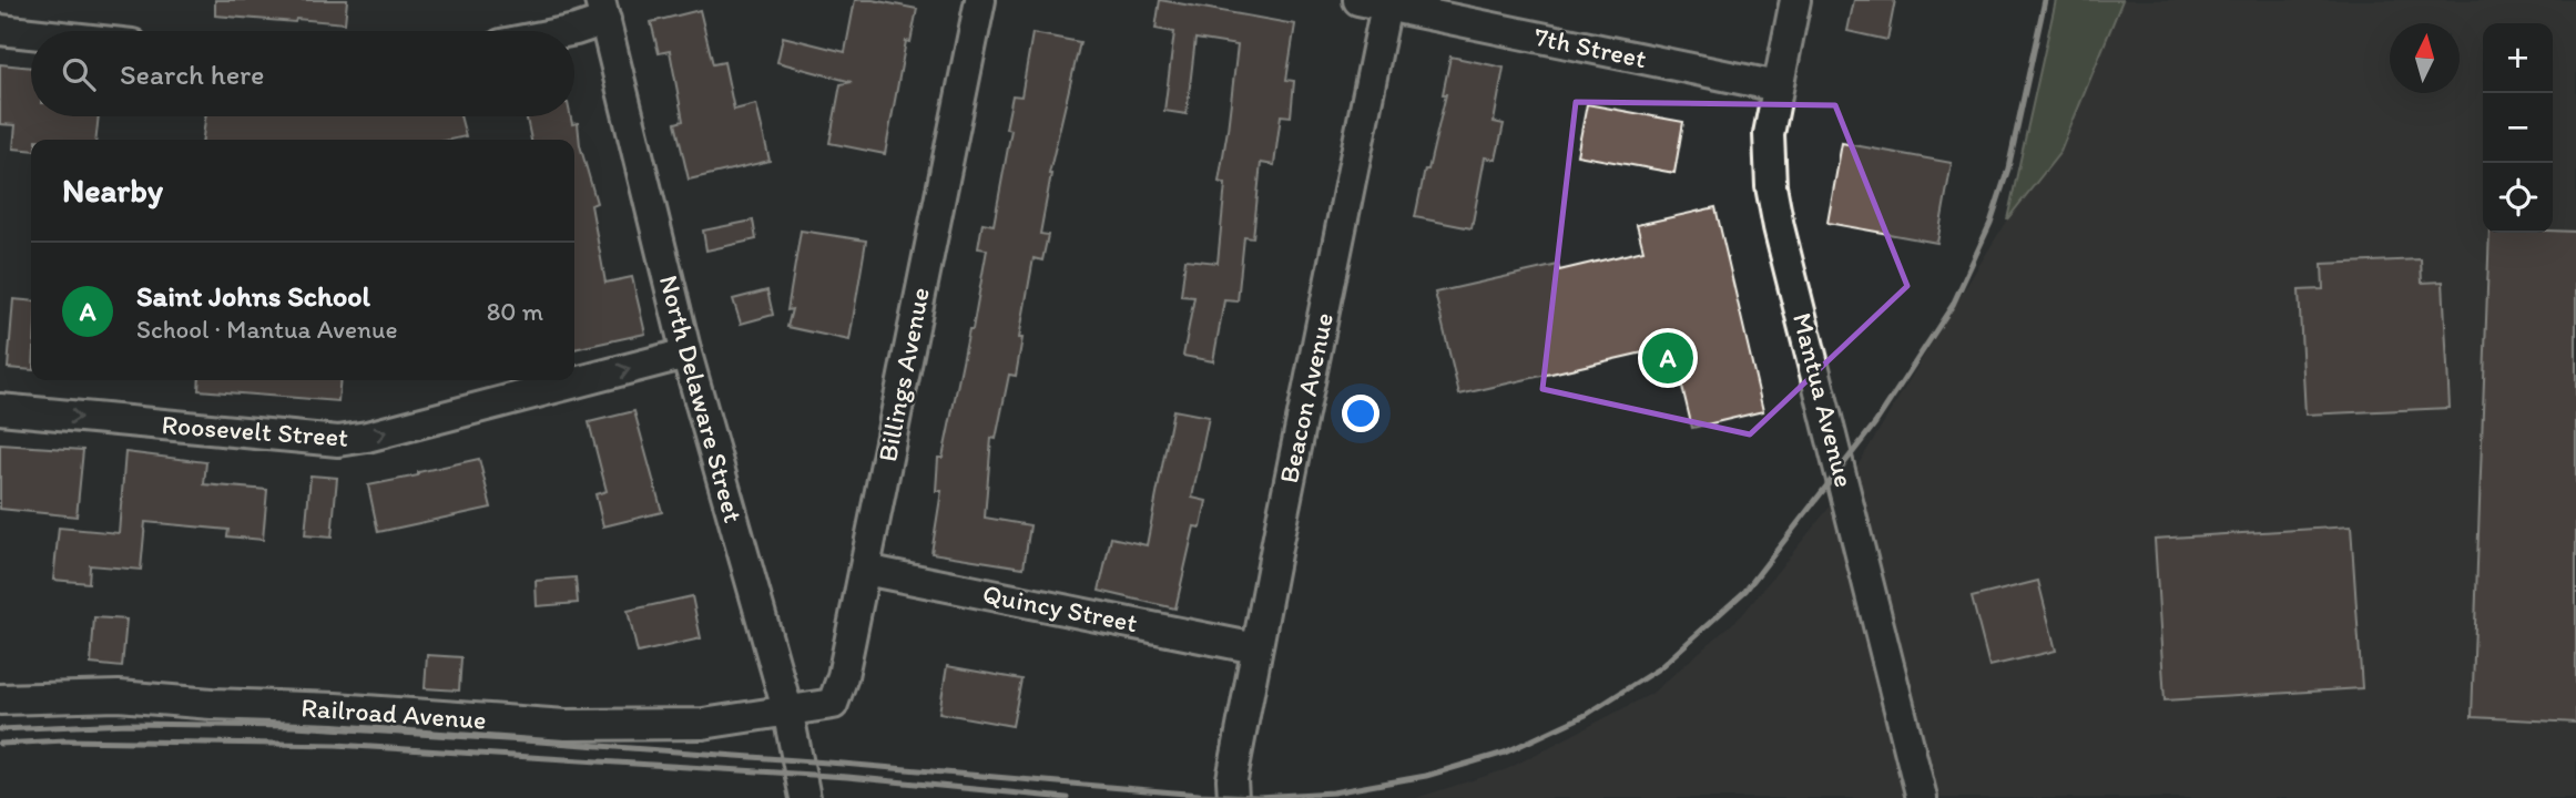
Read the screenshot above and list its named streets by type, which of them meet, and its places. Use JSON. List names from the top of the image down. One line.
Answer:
{"streets":{"street":["7th Street","Billings Avenue","Beacon Avenue","North Delaware Street","Mantua Avenue","Roosevelt Street","Quincy Street","Railroad Avenue"]},"crossings":[["7th Street","Beacon Avenue"],["7th Street","Mantua Avenue"],["Billings Avenue","North Delaware Street"],["Billings Avenue","Quincy Street"],["Billings Avenue","Railroad Avenue"],["Beacon Avenue","Quincy Street"],["North Delaware Street","Roosevelt Street"],["North Delaware Street","Railroad Avenue"]],"one_way":["Roosevelt Street"],"north":"top","page":{"map_buttons":["+","−"],"search":"Search here","heading":"Nearby","list":[{"mark":"A","name":"Saint Johns School","note":"School · Mantua Avenue","value":"80 m"}],"pins":"A"}}
